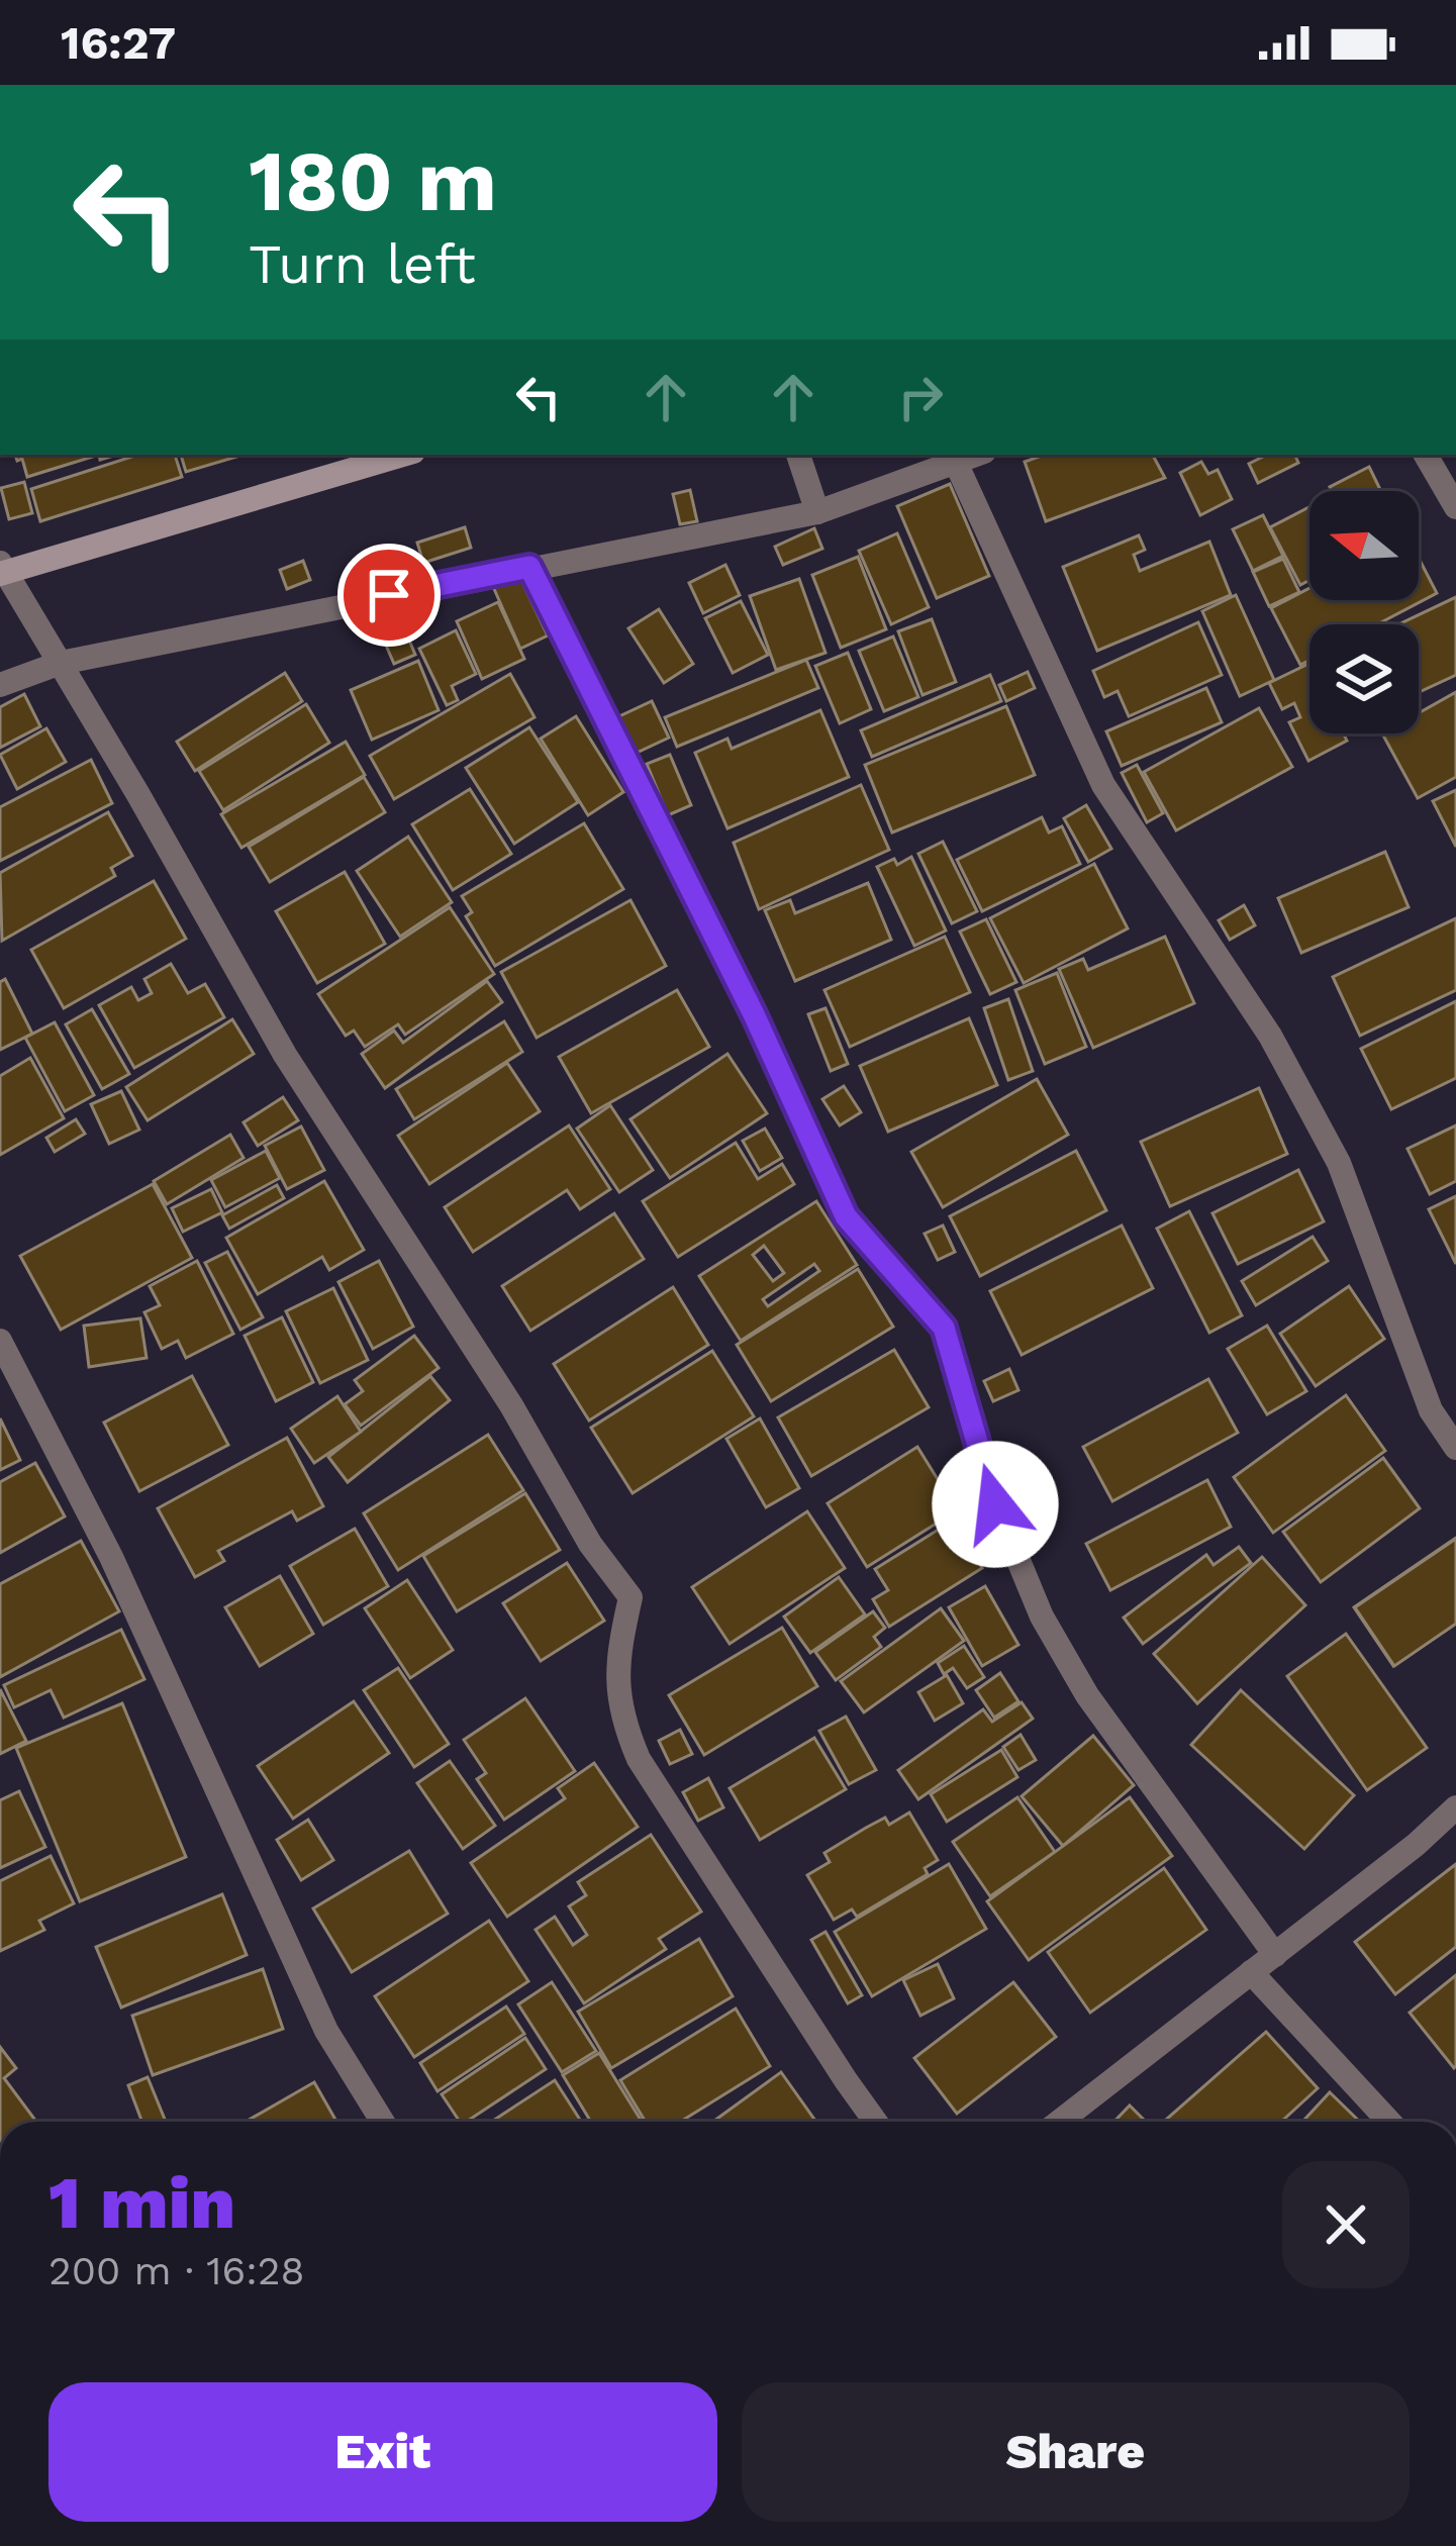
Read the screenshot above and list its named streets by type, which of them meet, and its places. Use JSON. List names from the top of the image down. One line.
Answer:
{"north":"left","page":{"status":"16:27","turn":["180 m","Turn left"],"heading":["1 min","200 m · 16:28"],"buttons":["Exit","Share"]}}
